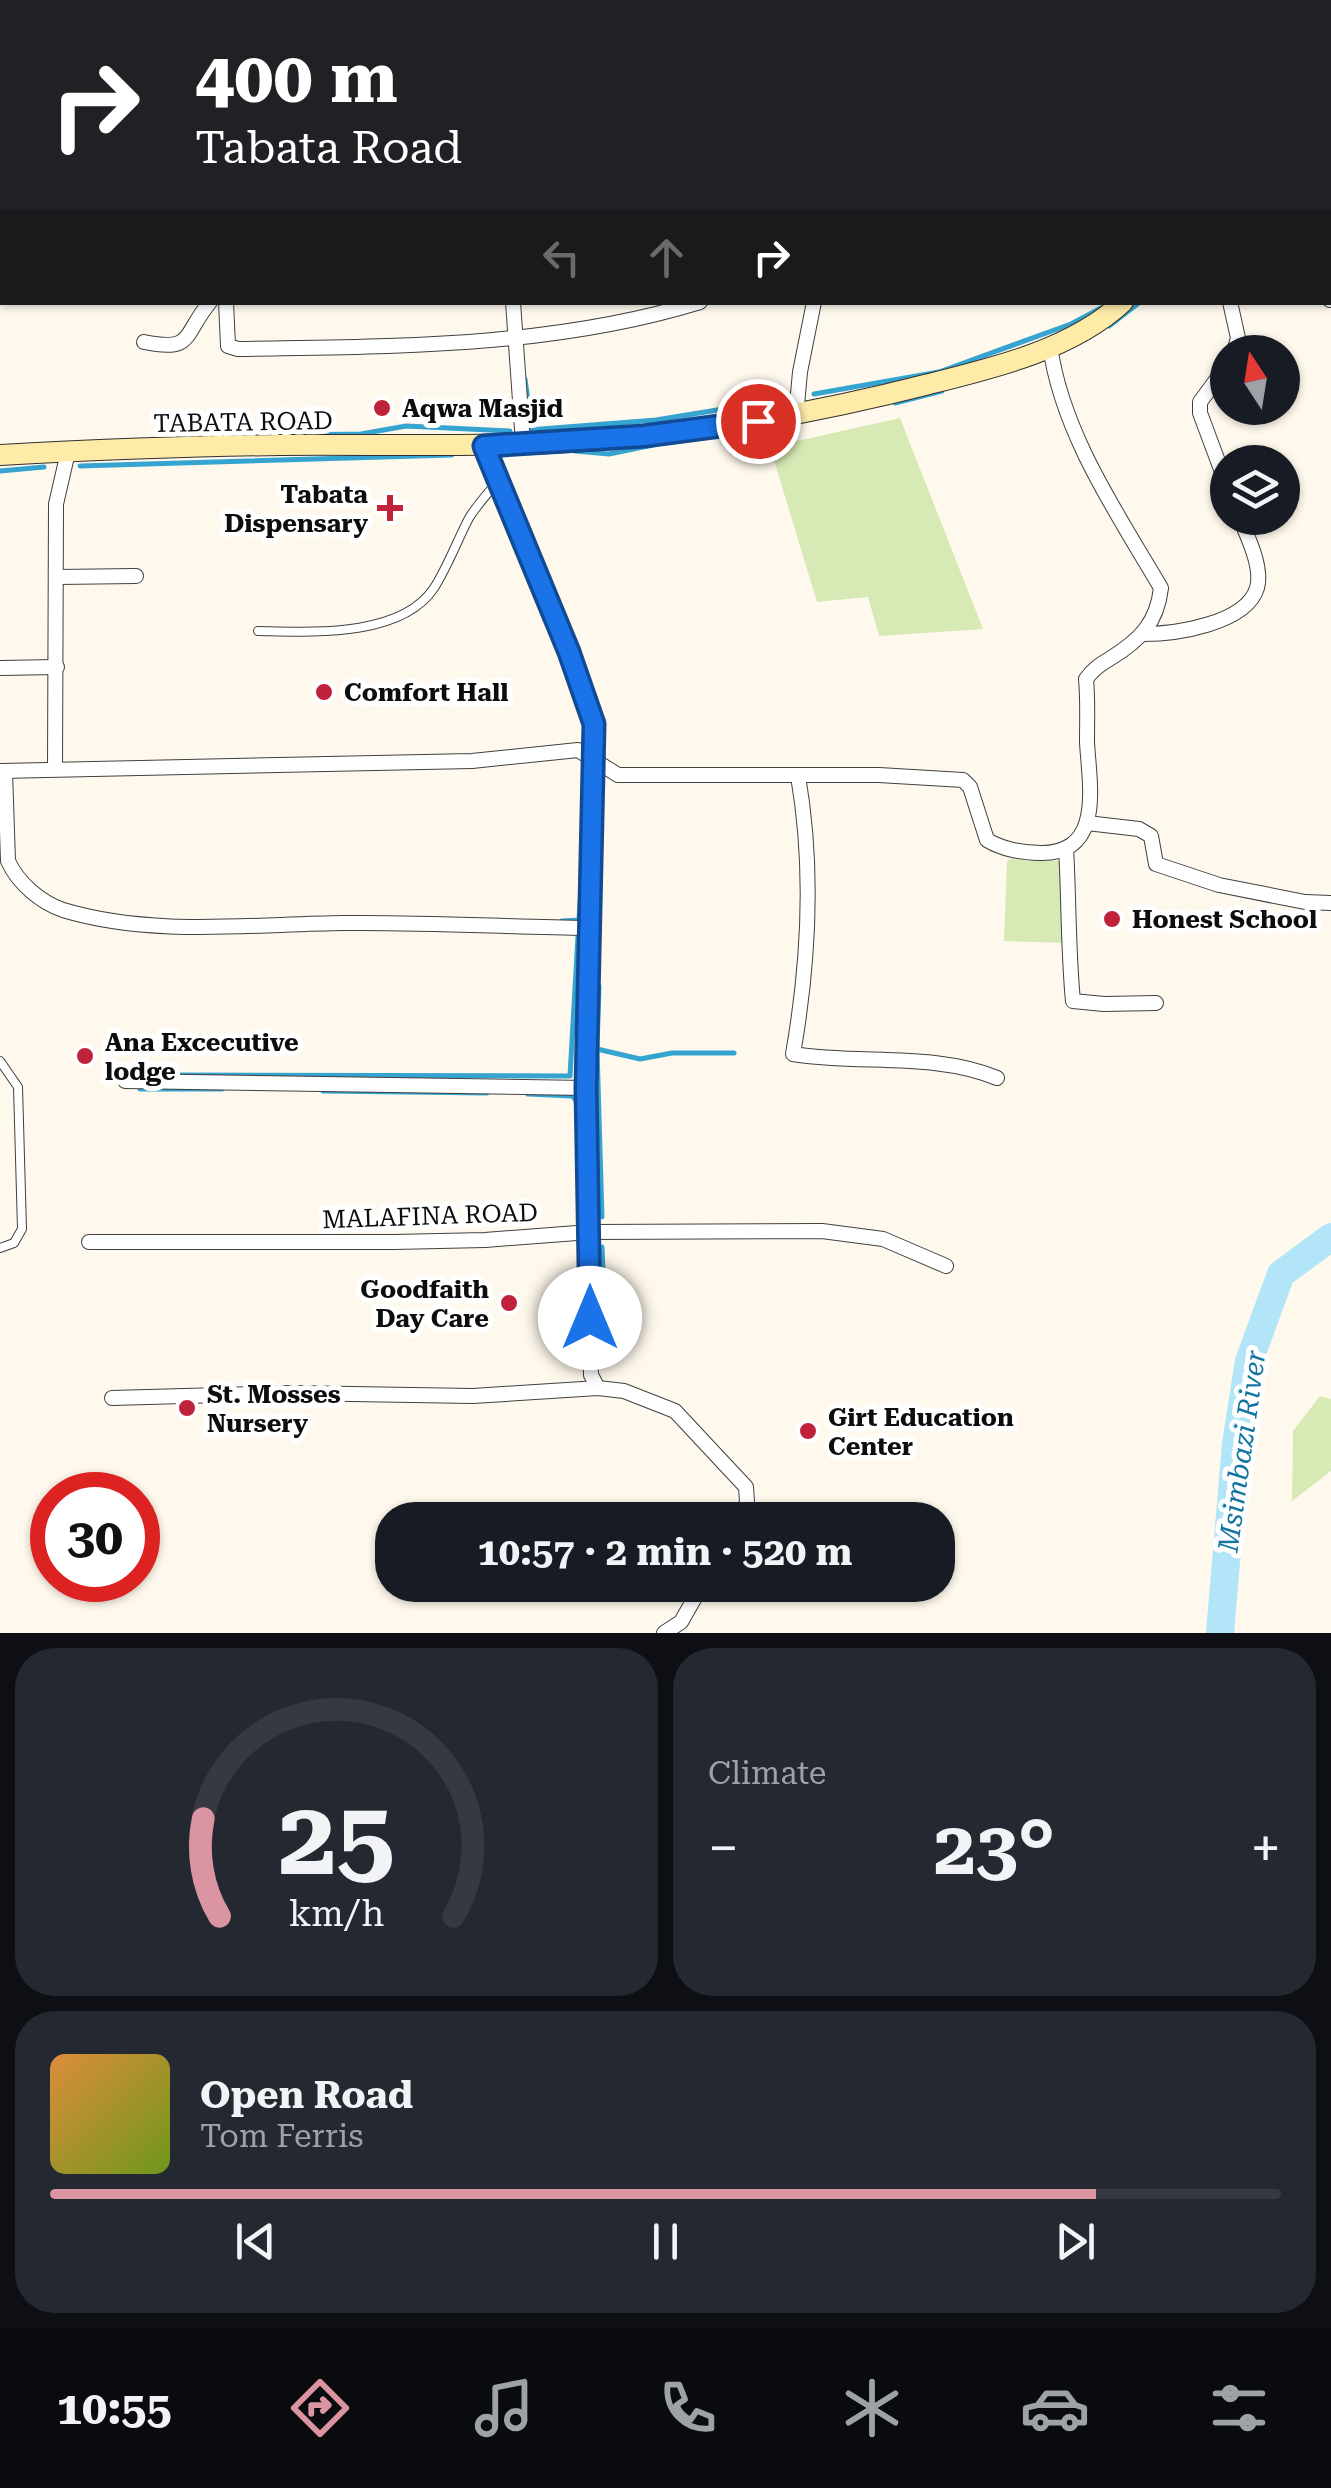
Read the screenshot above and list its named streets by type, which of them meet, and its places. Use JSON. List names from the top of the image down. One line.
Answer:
{"streets":{"main road":["TABATA ROAD"],"street":["MALAFINA ROAD"]},"water":["Msimbazi River"],"places":{"other":["Aqwa Masjid","Comfort Hall","Honest School","Ana Excecutive lodge","Goodfaith Day Care","St. Mosses Nursery","Girt Education Center"],"health":["Tabata Dispensary"]},"north":"top","page":{"turn":["400 m","Tabata Road"],"limit":"30","trip":"10:57 · 2 min · 520 m","tile":"Climate","heat":["−","23°","+"],"song":["Open Road","Tom Ferris"],"tabs":"10:55","gauge":["25","km/h"]}}
